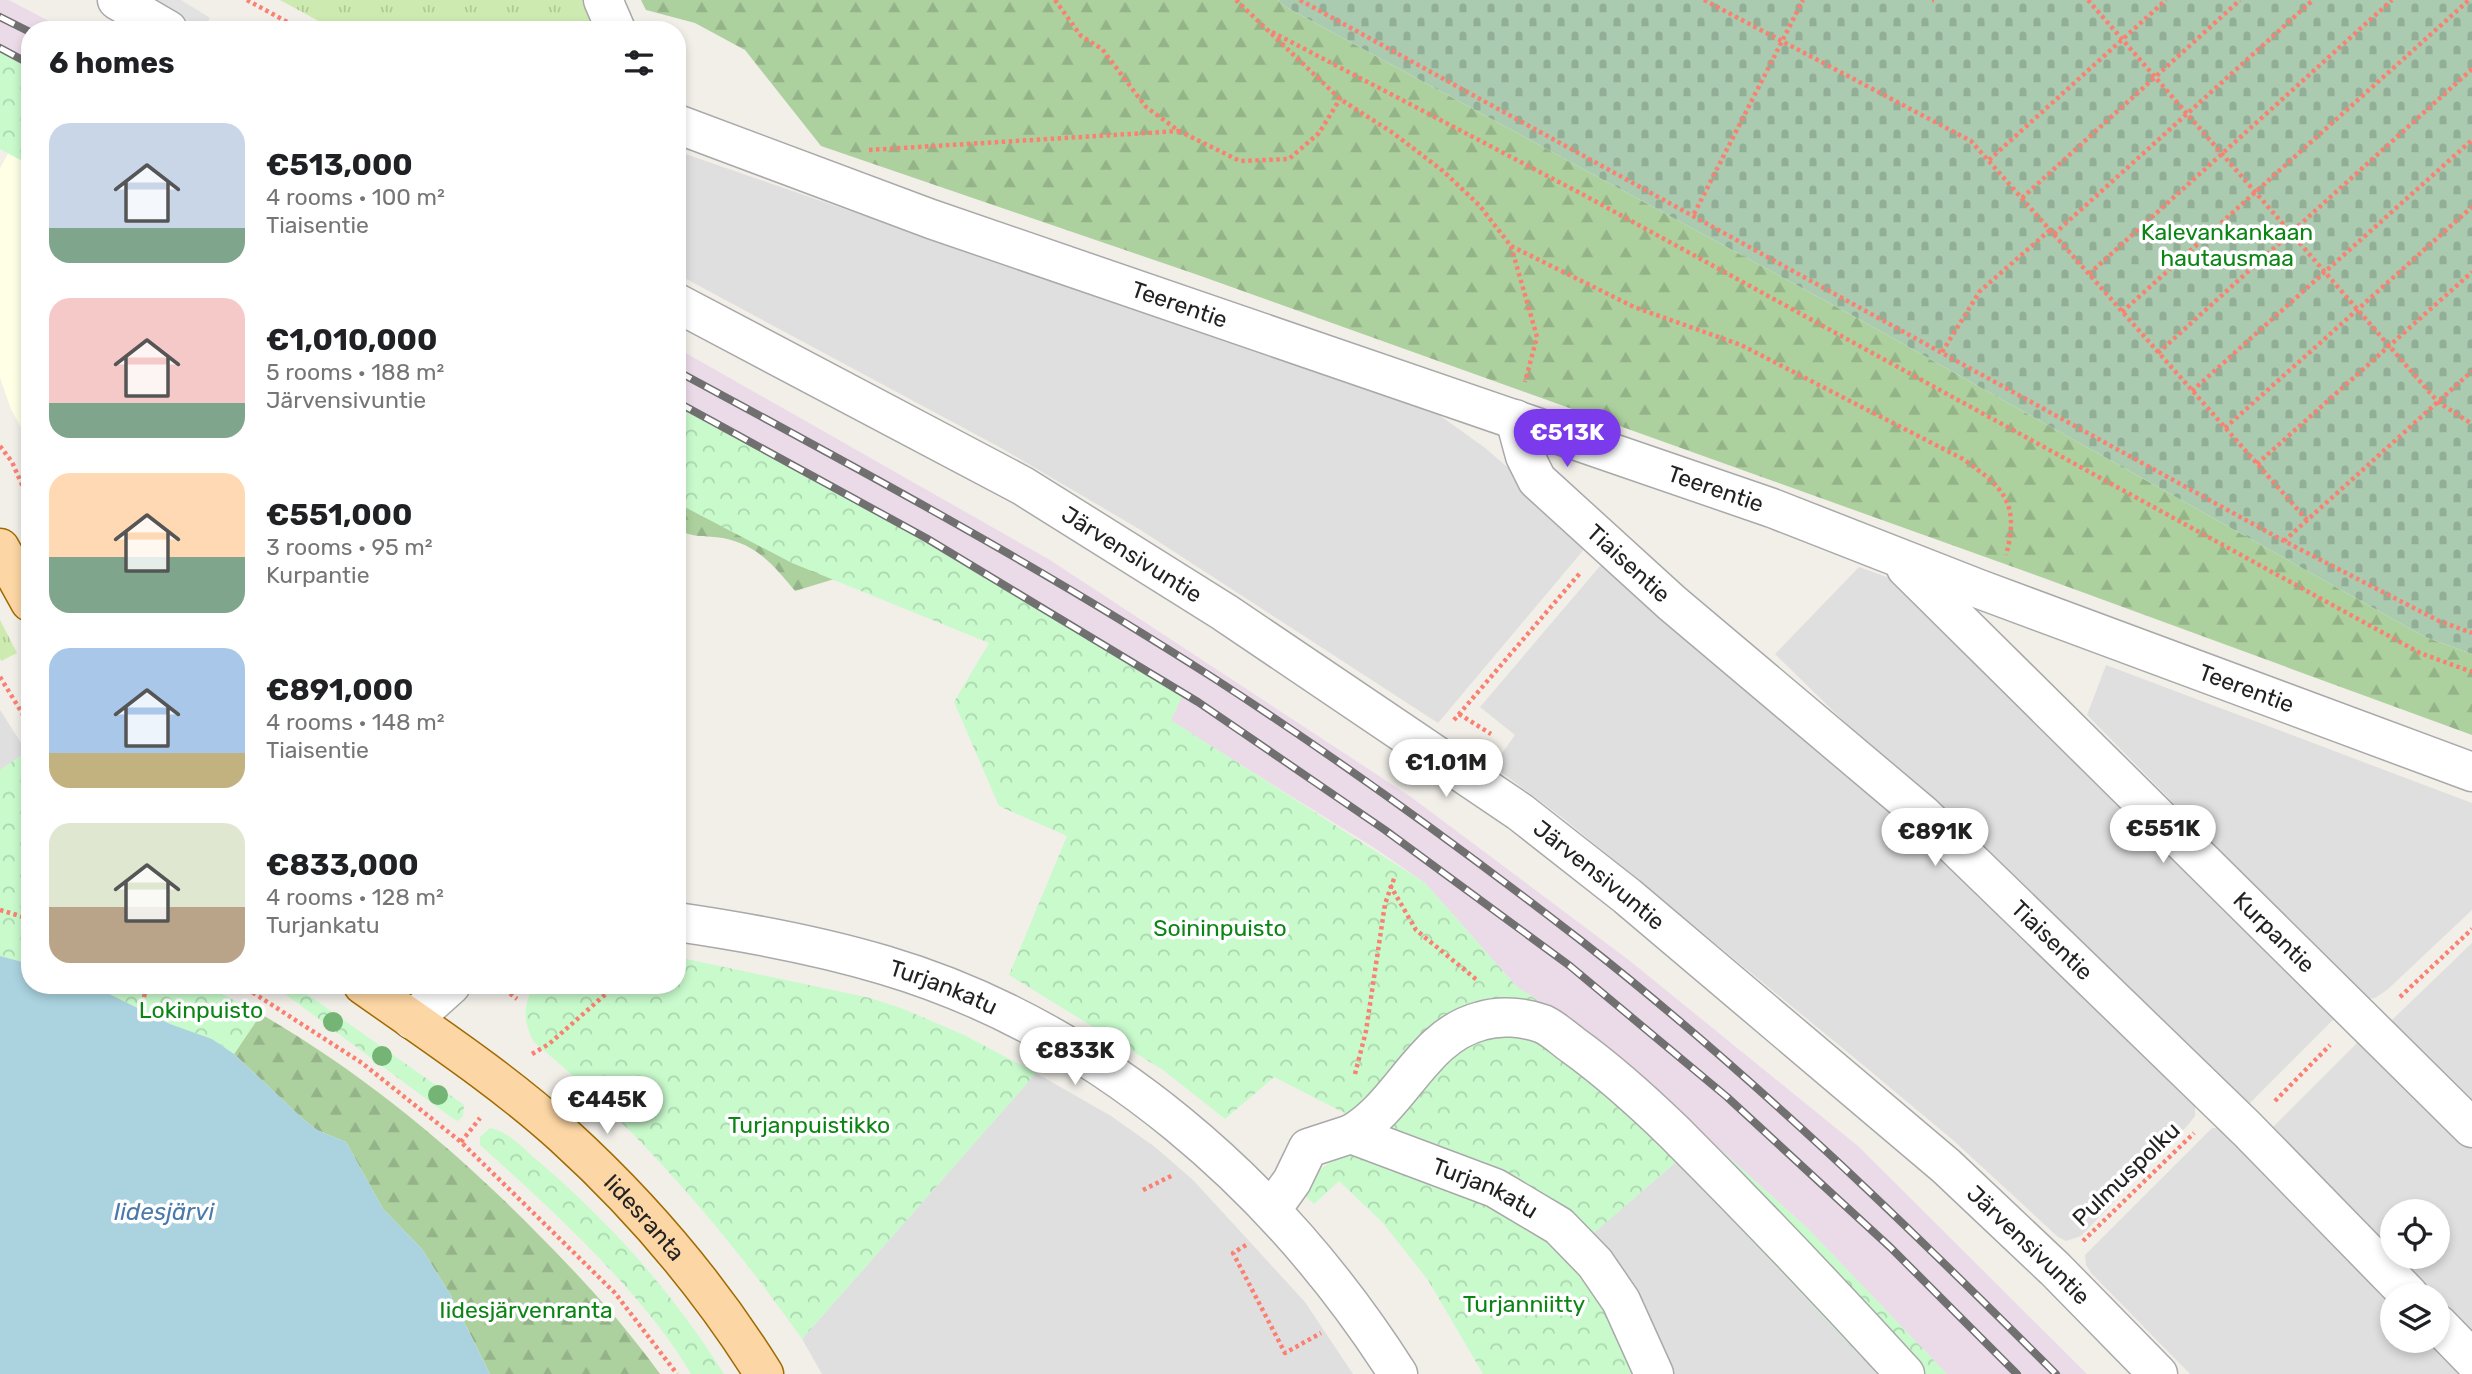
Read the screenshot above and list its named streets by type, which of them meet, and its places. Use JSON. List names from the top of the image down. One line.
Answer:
{"streets":{"main road":["Iidesranta"],"street":["Teerentie","Järvensivuntie","Tiaisentie","Kurpantie","Turjankatu"],"path":["Pulmuspolku"]},"crossings":[["Teerentie","Tiaisentie"],["Teerentie","Kurpantie"],["Järvensivuntie","Pulmuspolku"],["Tiaisentie","Pulmuspolku"],["Kurpantie","Pulmuspolku"]],"water":["Iidesjärvi"],"parks":["Kalevankankaan hautausmaa","Soininpuisto","Lokinpuisto","Turjanpuistikko","Turjanniitty","Iidesjärvenranta"],"page":{"heading":"6 homes","list":[{"name":"€513,000","note":"4 rooms · 100 m² · Tiaisentie"},{"name":"€1,010,000","note":"5 rooms · 188 m² · Järvensivuntie"},{"name":"€551,000","note":"3 rooms · 95 m² · Kurpantie"},{"name":"€891,000","note":"4 rooms · 148 m² · Tiaisentie"},{"name":"€833,000","note":"4 rooms · 128 m² · Turjankatu"}],"price":["€513K","€1.01M","€551K","€891K","€833K","€445K"]}}
